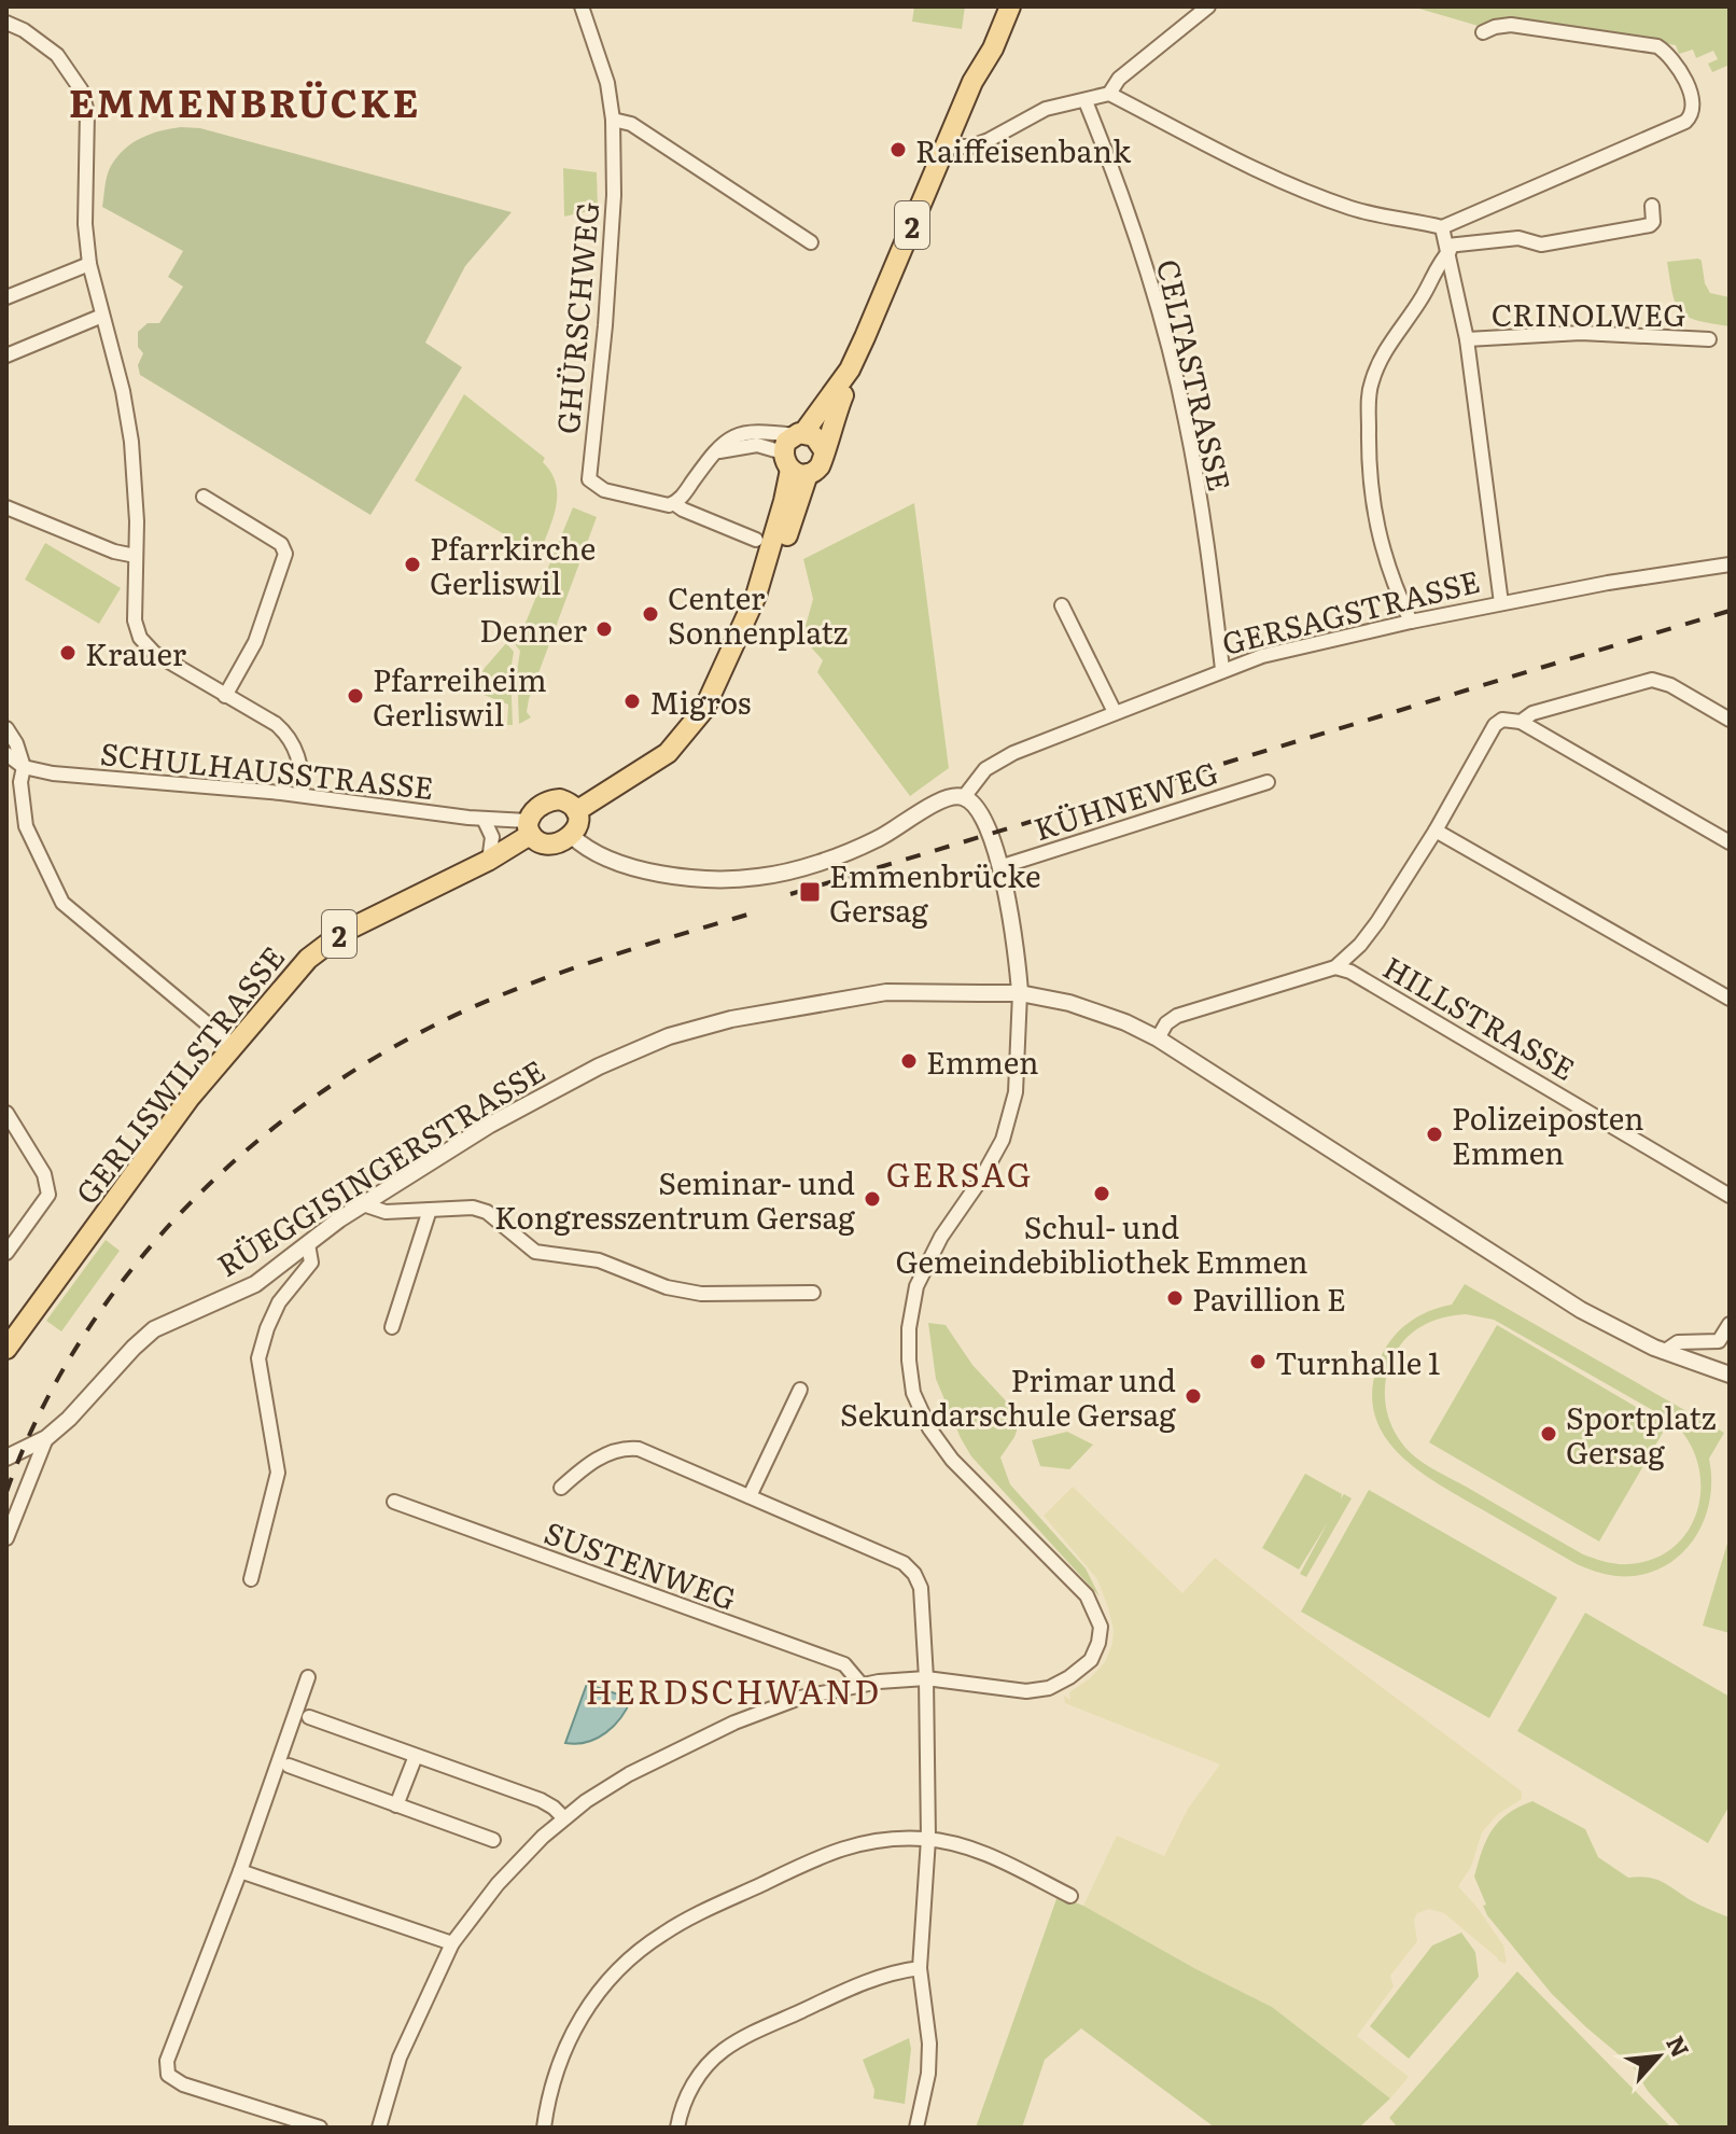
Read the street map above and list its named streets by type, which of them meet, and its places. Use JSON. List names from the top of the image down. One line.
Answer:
{"streets":{"main road":["2","GERLISWILSTRASSE"],"street":["CRINOLWEG","GHÜRSCHWEG","CELTASTRASSE","GERSAGSTRASSE","SCHULHAUSSTRASSE","KÜHNEWEG","HILLSTRASSE","RÜEGGISINGERSTRASSE","SUSTENWEG"]},"crossings":[["2","SCHULHAUSSTRASSE"],["2","GERLISWILSTRASSE"],["CELTASTRASSE","GERSAGSTRASSE"],["SCHULHAUSSTRASSE","GERLISWILSTRASSE"]],"districts":["EMMENBRÜCKE","GERSAG","HERDSCHWAND"],"places":{"other":["Raiffeisenbank","Pfarrkirche Gerliswil","Center Sonnenplatz","Denner","Krauer","Pfarreiheim Gerliswil","Migros","Emmen","Polizeiposten Emmen","Schul- und Gemeindebibliothek Emmen","Seminar- und Kongresszentrum Gersag","Pavillion E","Turnhalle 1","Primar und Sekundarschule Gersag","Sportplatz Gersag"],"transit":["Emmenbrücke Gersag"]},"north":"top right"}
